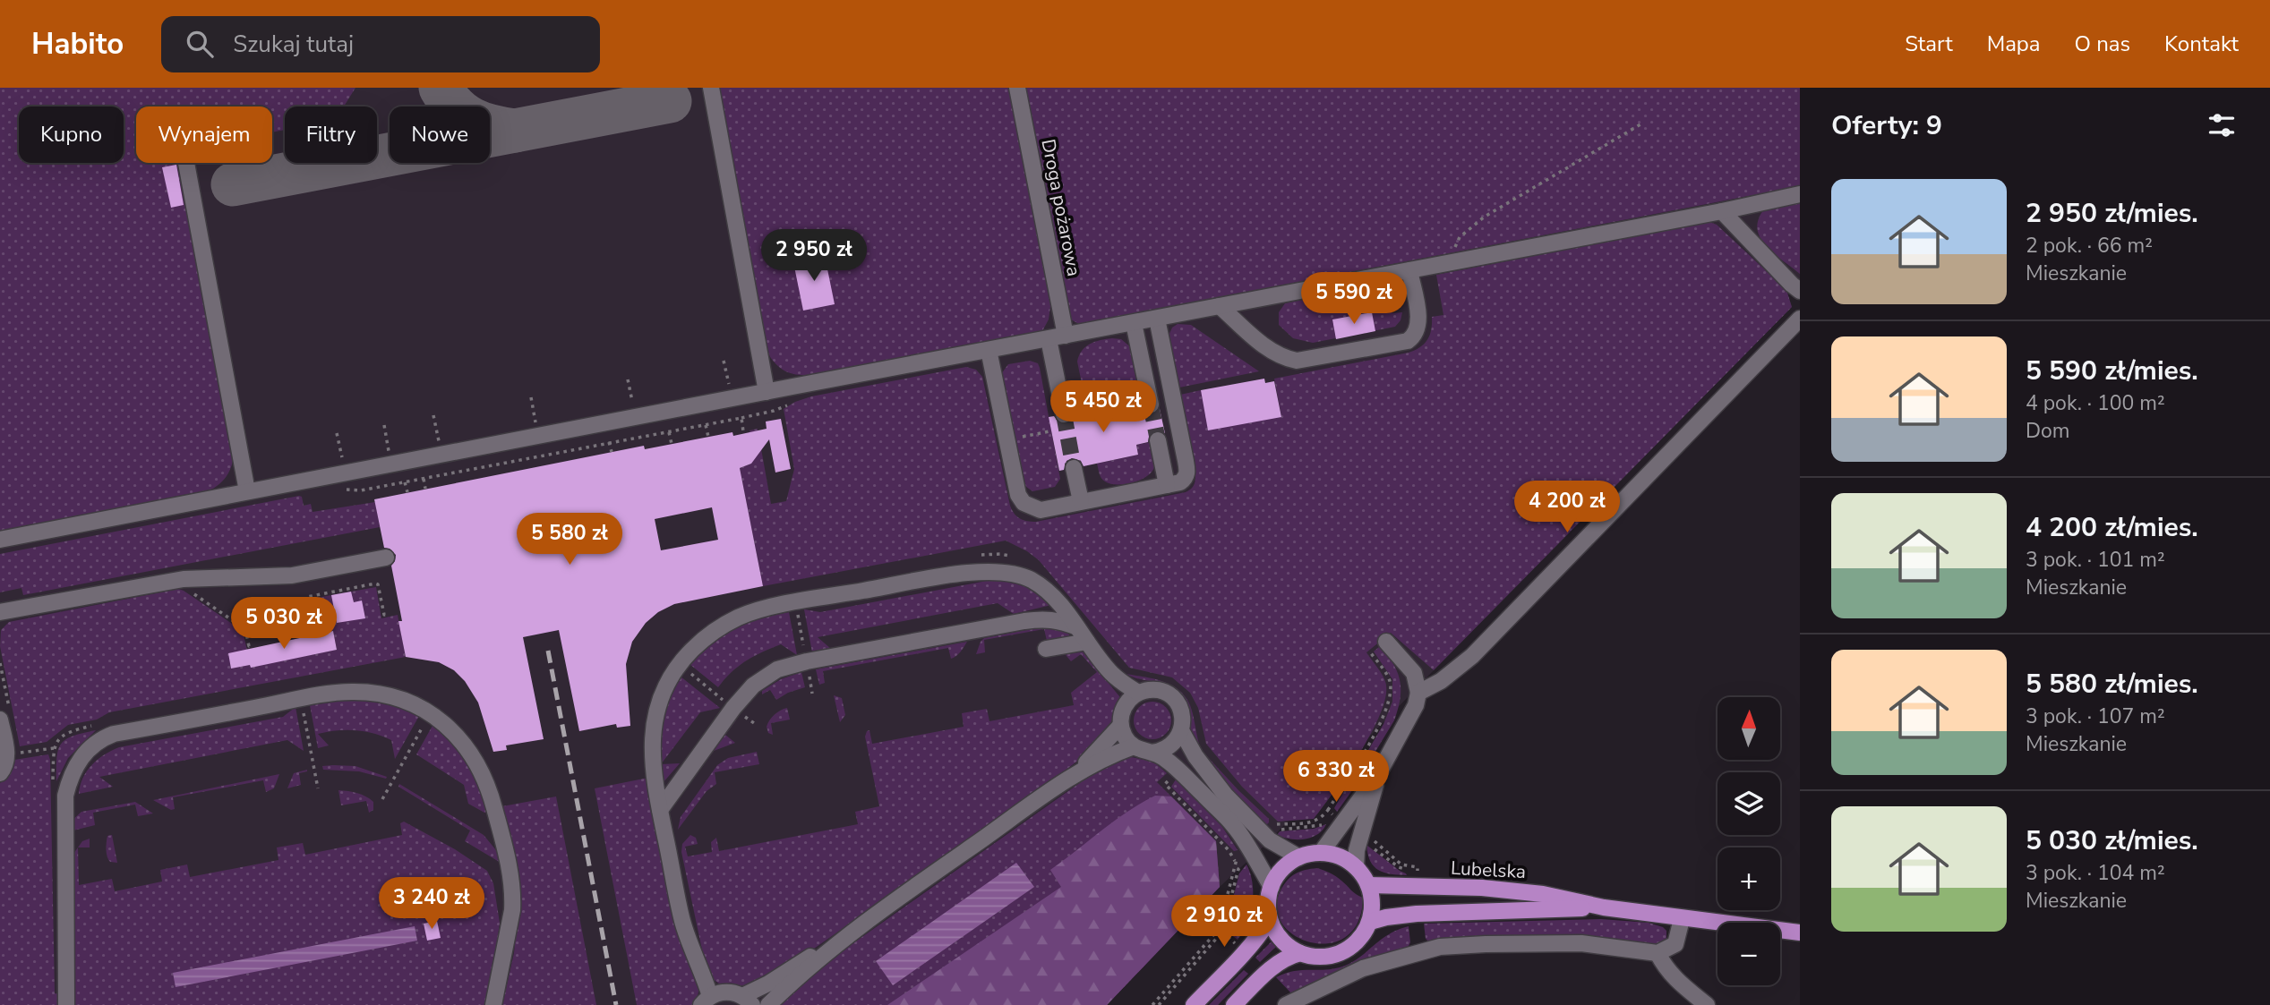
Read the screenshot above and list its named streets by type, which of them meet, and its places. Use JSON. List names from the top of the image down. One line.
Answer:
{"streets":{"main road":["Lubelska"],"street":["Droga pożarowa"]},"north":"top","page":{"header":"Habito","search":"Szukaj tutaj","nav":["Start","Mapa","O nas","Kontakt"],"heading":"Oferty: 9","chip":["Kupno","Wynajem","Filtry","Nowe"],"list":[{"name":"2 950 zł/mies.","note":"2 pok. · 66 m² · Mieszkanie"},{"name":"5 590 zł/mies.","note":"4 pok. · 100 m² · Dom"},{"name":"4 200 zł/mies.","note":"3 pok. · 101 m² · Mieszkanie"},{"name":"5 580 zł/mies.","note":"3 pok. · 107 m² · Mieszkanie"},{"name":"5 030 zł/mies.","note":"3 pok. · 104 m² · Mieszkanie"}],"price":["2 950 zł","5 590 zł","5 450 zł","4 200 zł","5 580 zł","5 030 zł","6 330 zł","3 240 zł","2 910 zł"],"map_buttons":["+","−"]}}
